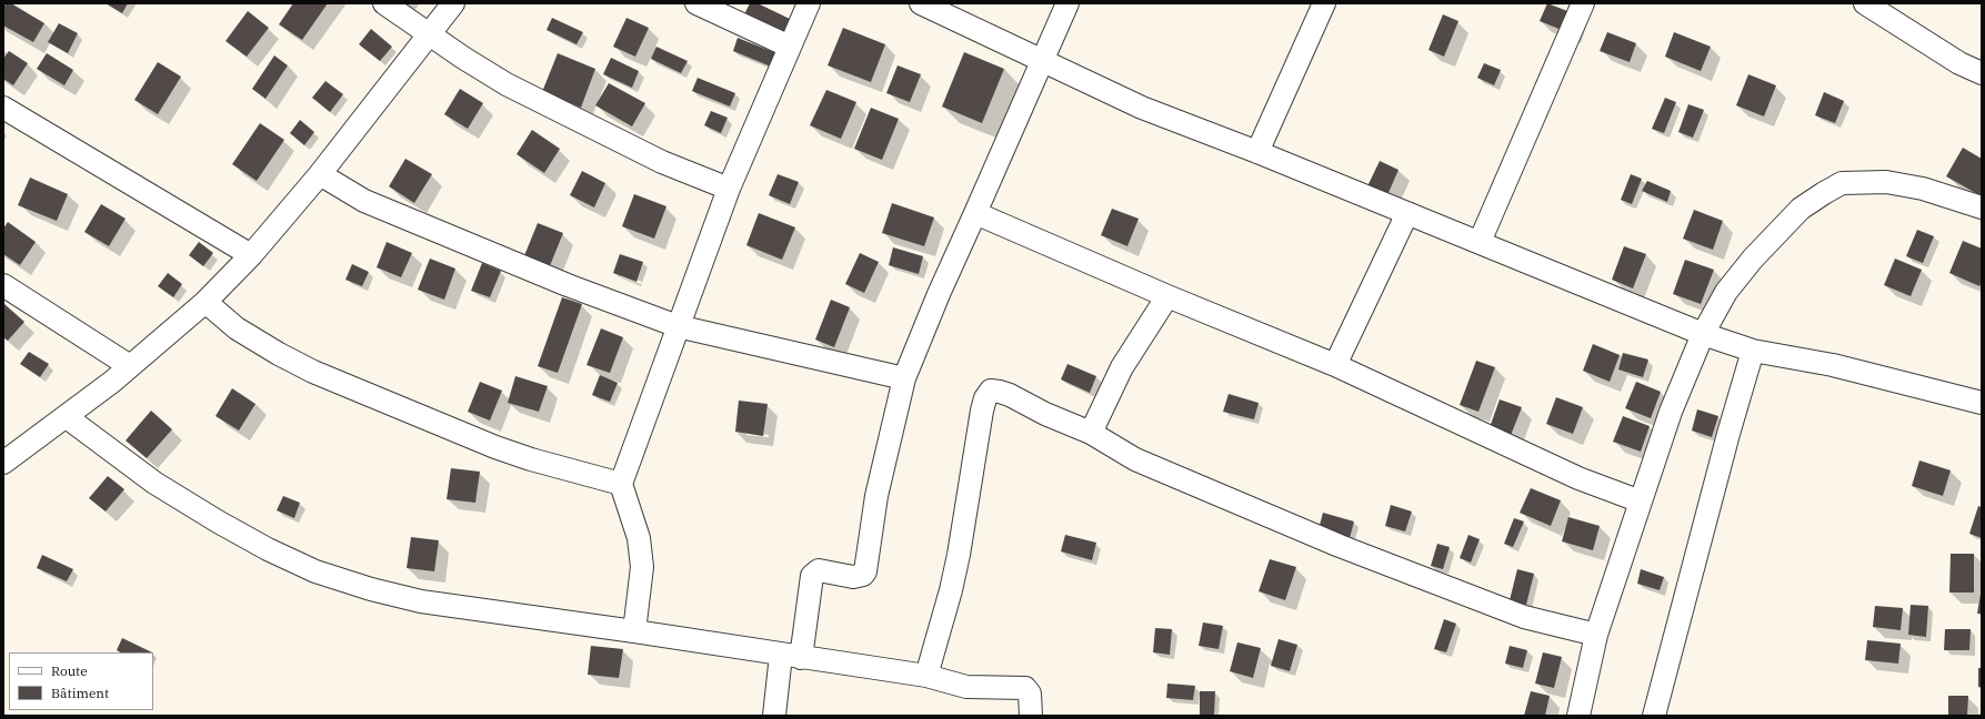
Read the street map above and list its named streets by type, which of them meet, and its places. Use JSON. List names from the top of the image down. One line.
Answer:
{"legend":["Route","Bâtiment"]}
